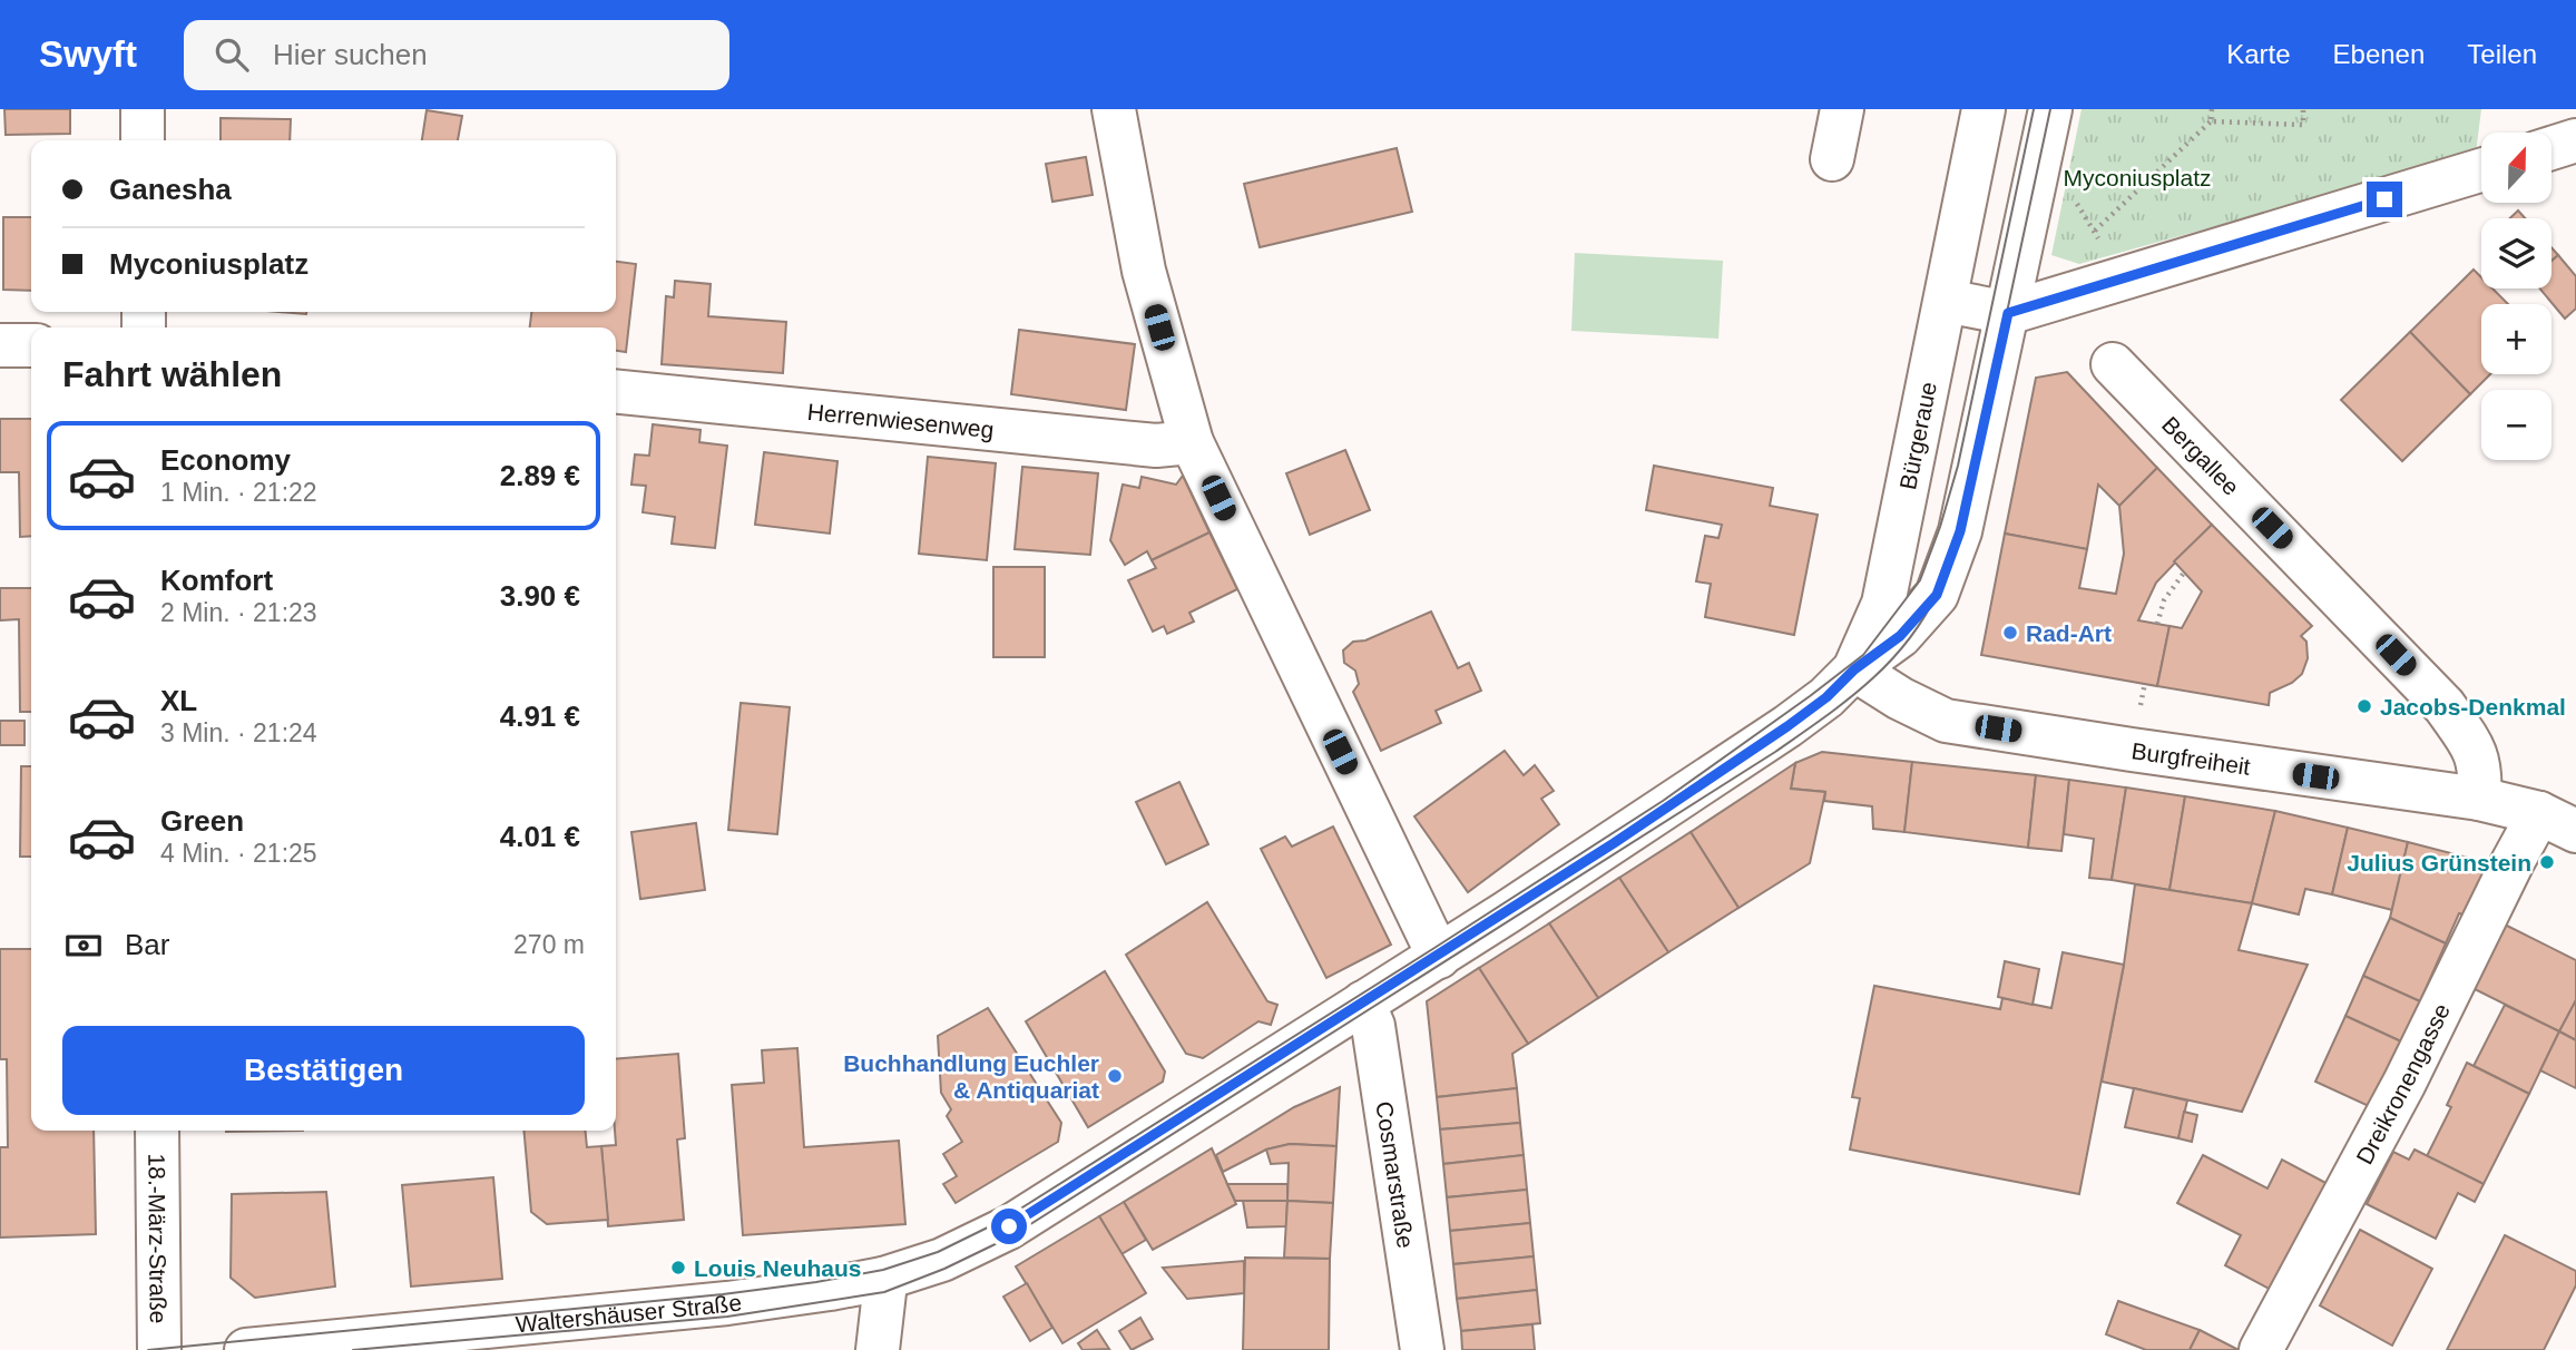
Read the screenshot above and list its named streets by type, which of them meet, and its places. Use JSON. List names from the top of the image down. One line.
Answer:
{"streets":{"street":["Herrenwiesenweg","Bürgeraue","Bergallee","Burgfreiheit","Dreikronengasse","Cosmarstraße","18.-März-Straße","Waltershäuser Straße"]},"crossings":[["Bürgeraue","Burgfreiheit"],["Bürgeraue","Waltershäuser Straße"],["Bergallee","Burgfreiheit"],["Burgfreiheit","Dreikronengasse"],["Cosmarstraße","Waltershäuser Straße"]],"parks":["Myconiusplatz"],"places":["Rad-Art","Jacobs-Denkmal","Julius Grünstein","Buchhandlung Euchler & Antiquariat","Louis Neuhaus"],"north":"top","page":{"header":"Swyft","search":"Hier suchen","nav":["Karte","Ebenen","Teilen"],"map_buttons":["+","−"],"banner":["Ganesha","Myconiusplatz"],"heading":"Fahrt wählen","list":[{"name":"Economy","note":"1 Min. · 21:22","value":"2.89 €"},{"name":"Komfort","note":"2 Min. · 21:23","value":"3.90 €"},{"name":"XL","note":"3 Min. · 21:24","value":"4.91 €"},{"name":"Green","note":"4 Min. · 21:25","value":"4.01 €"}],"pay":["Bar","270 m"],"buttons":"Bestätigen"}}
